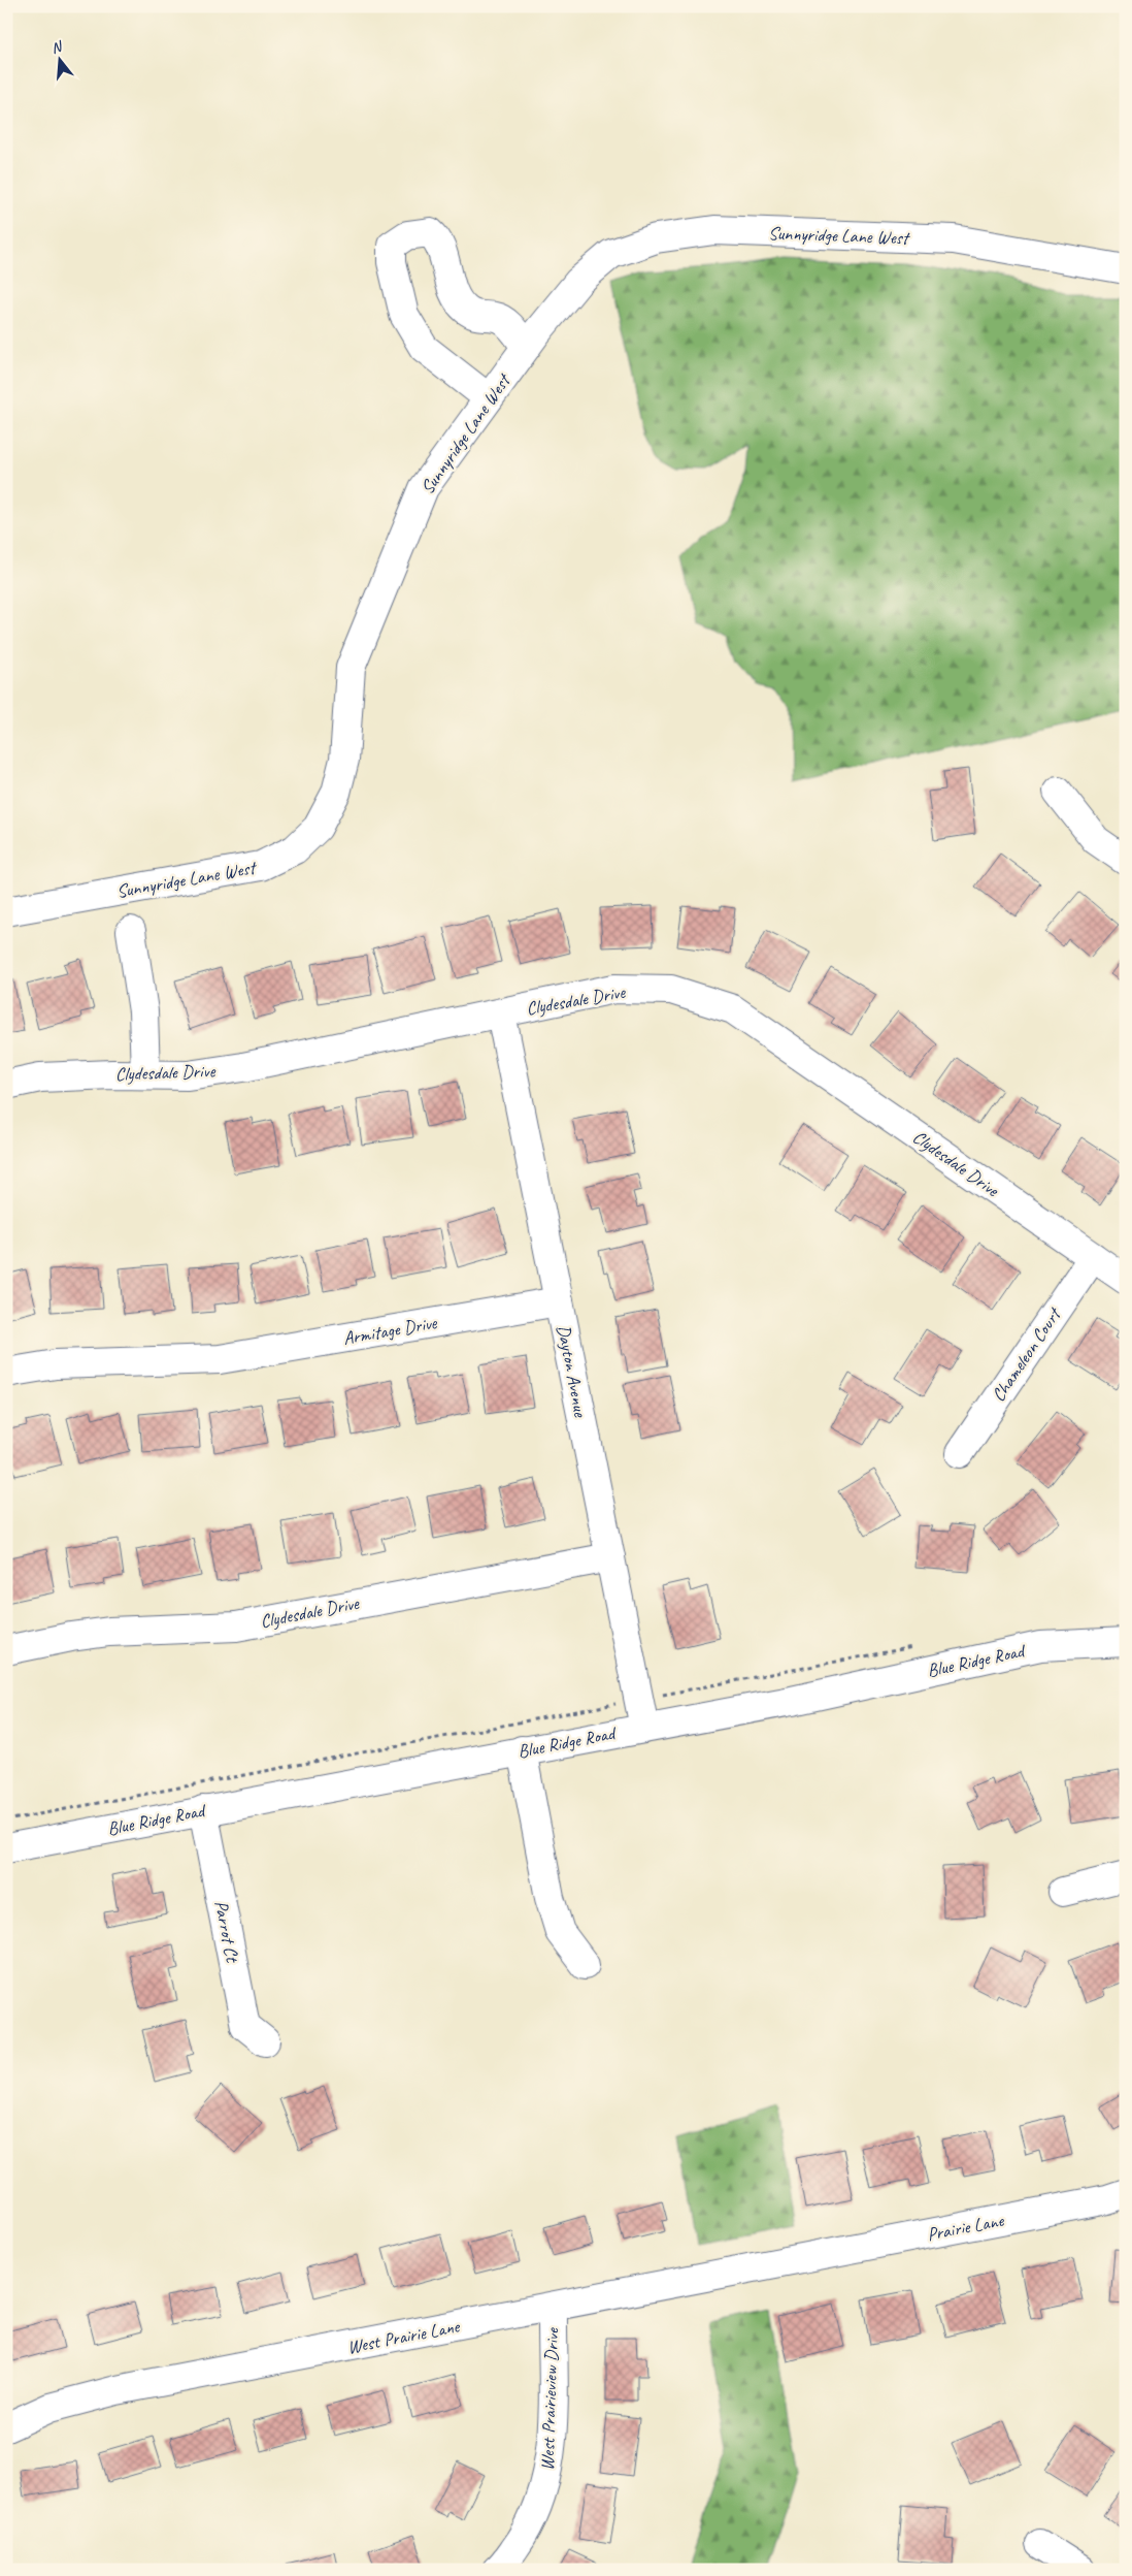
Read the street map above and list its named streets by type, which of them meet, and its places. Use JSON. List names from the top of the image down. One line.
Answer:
{"streets":{"street":["Sunnyridge Lane West","Clydesdale Drive","Armitage Drive","Chameleon Court","Dayton Avenue","Blue Ridge Road","Parrot Ct","Prairie Lane","West Prairie Lane","West Prairieview Drive"]},"crossings":[["Clydesdale Drive","Chameleon Court"],["Clydesdale Drive","Dayton Avenue"],["Armitage Drive","Dayton Avenue"],["Dayton Avenue","Blue Ridge Road"],["Blue Ridge Road","Parrot Ct"],["Prairie Lane","West Prairie Lane"],["West Prairie Lane","West Prairieview Drive"]],"north":"top"}
